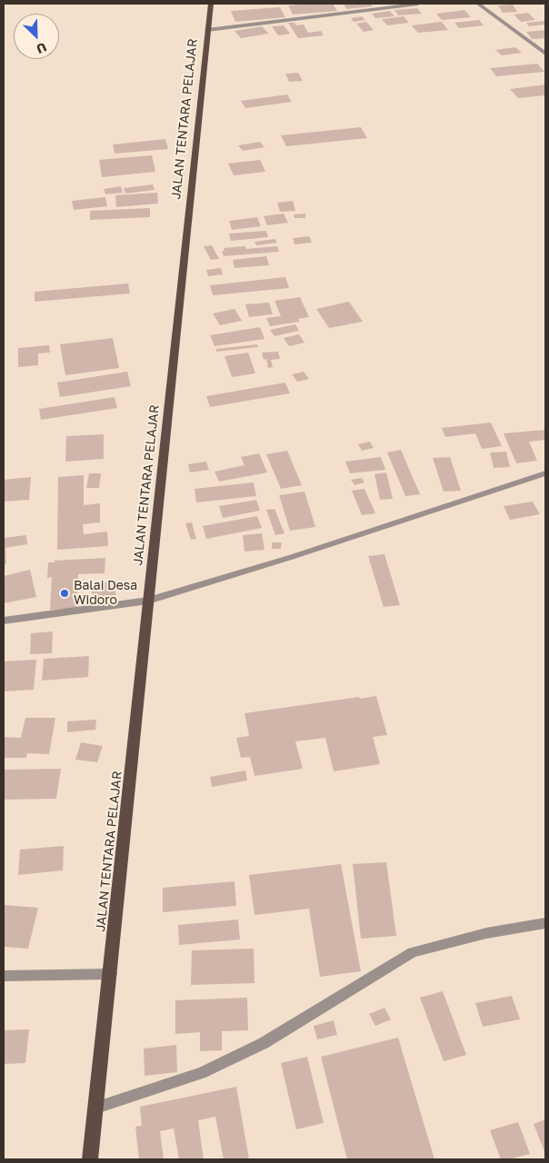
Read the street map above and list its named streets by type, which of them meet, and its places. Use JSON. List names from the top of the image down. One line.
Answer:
{"streets":{"main road":["JALAN TENTARA PELAJAR"]},"places":["Balai Desa Widoro"],"north":"bottom right"}
